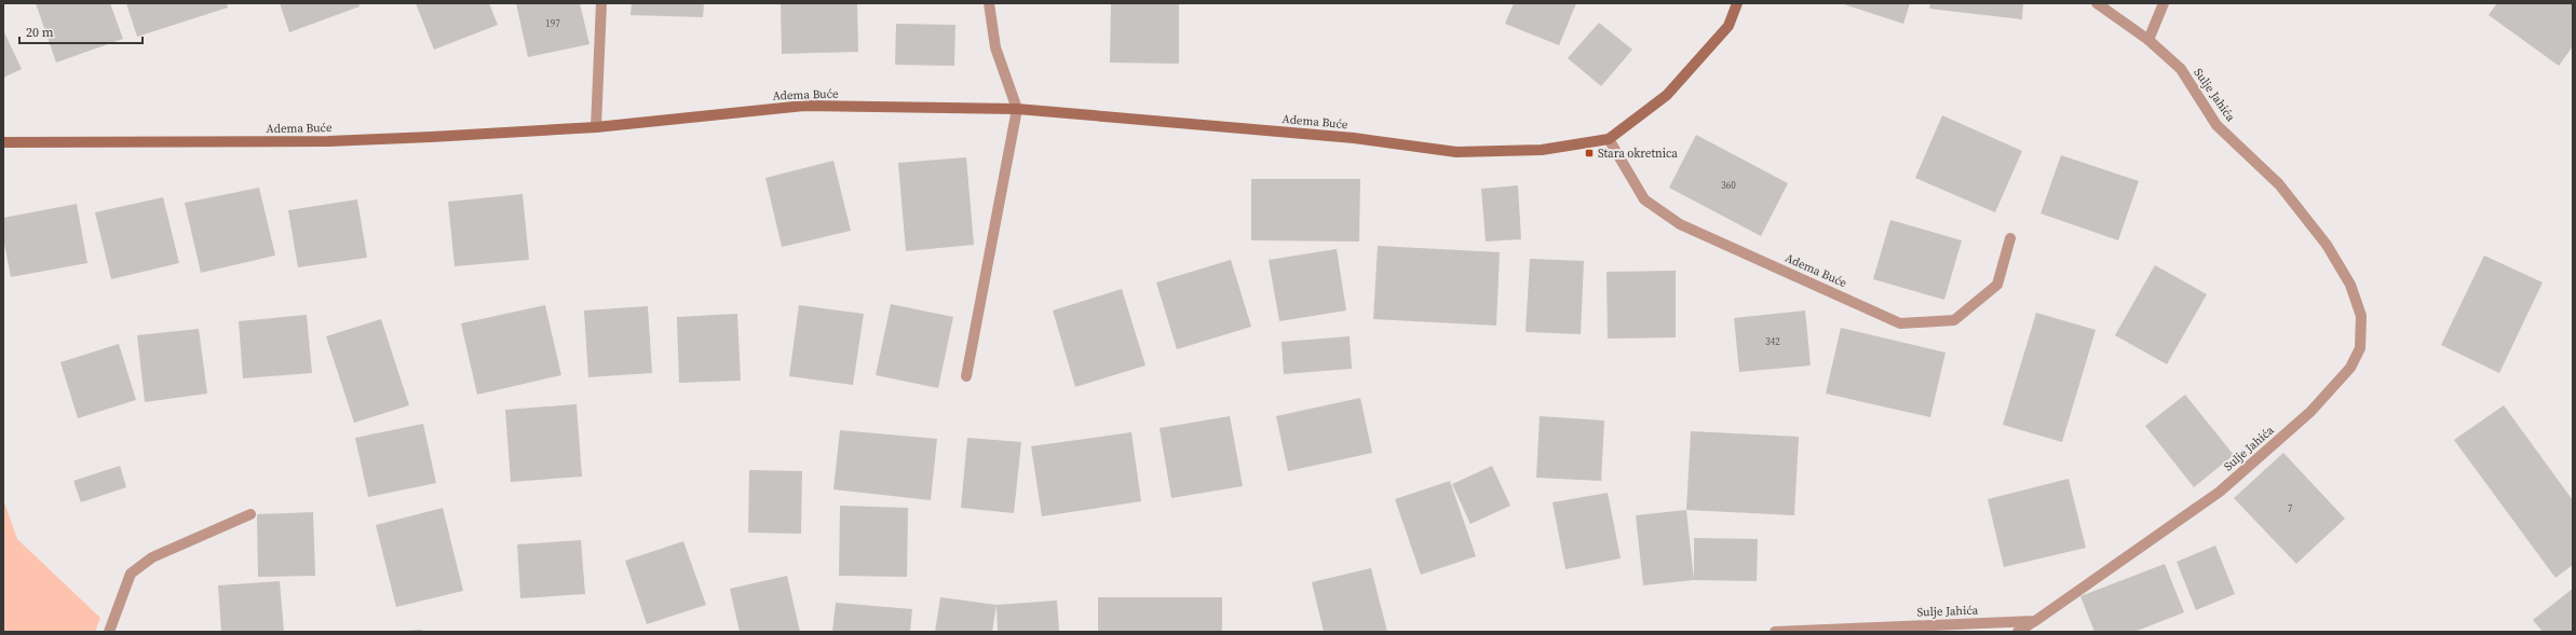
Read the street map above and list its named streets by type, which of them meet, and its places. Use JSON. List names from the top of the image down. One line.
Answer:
{"streets":{"street":["Adema Buće","Sulje Jahića"]},"places":{"transit":["Stara okretnica"]},"house_numbers":["197","360","342","7"],"scale_bar":"20 m"}
